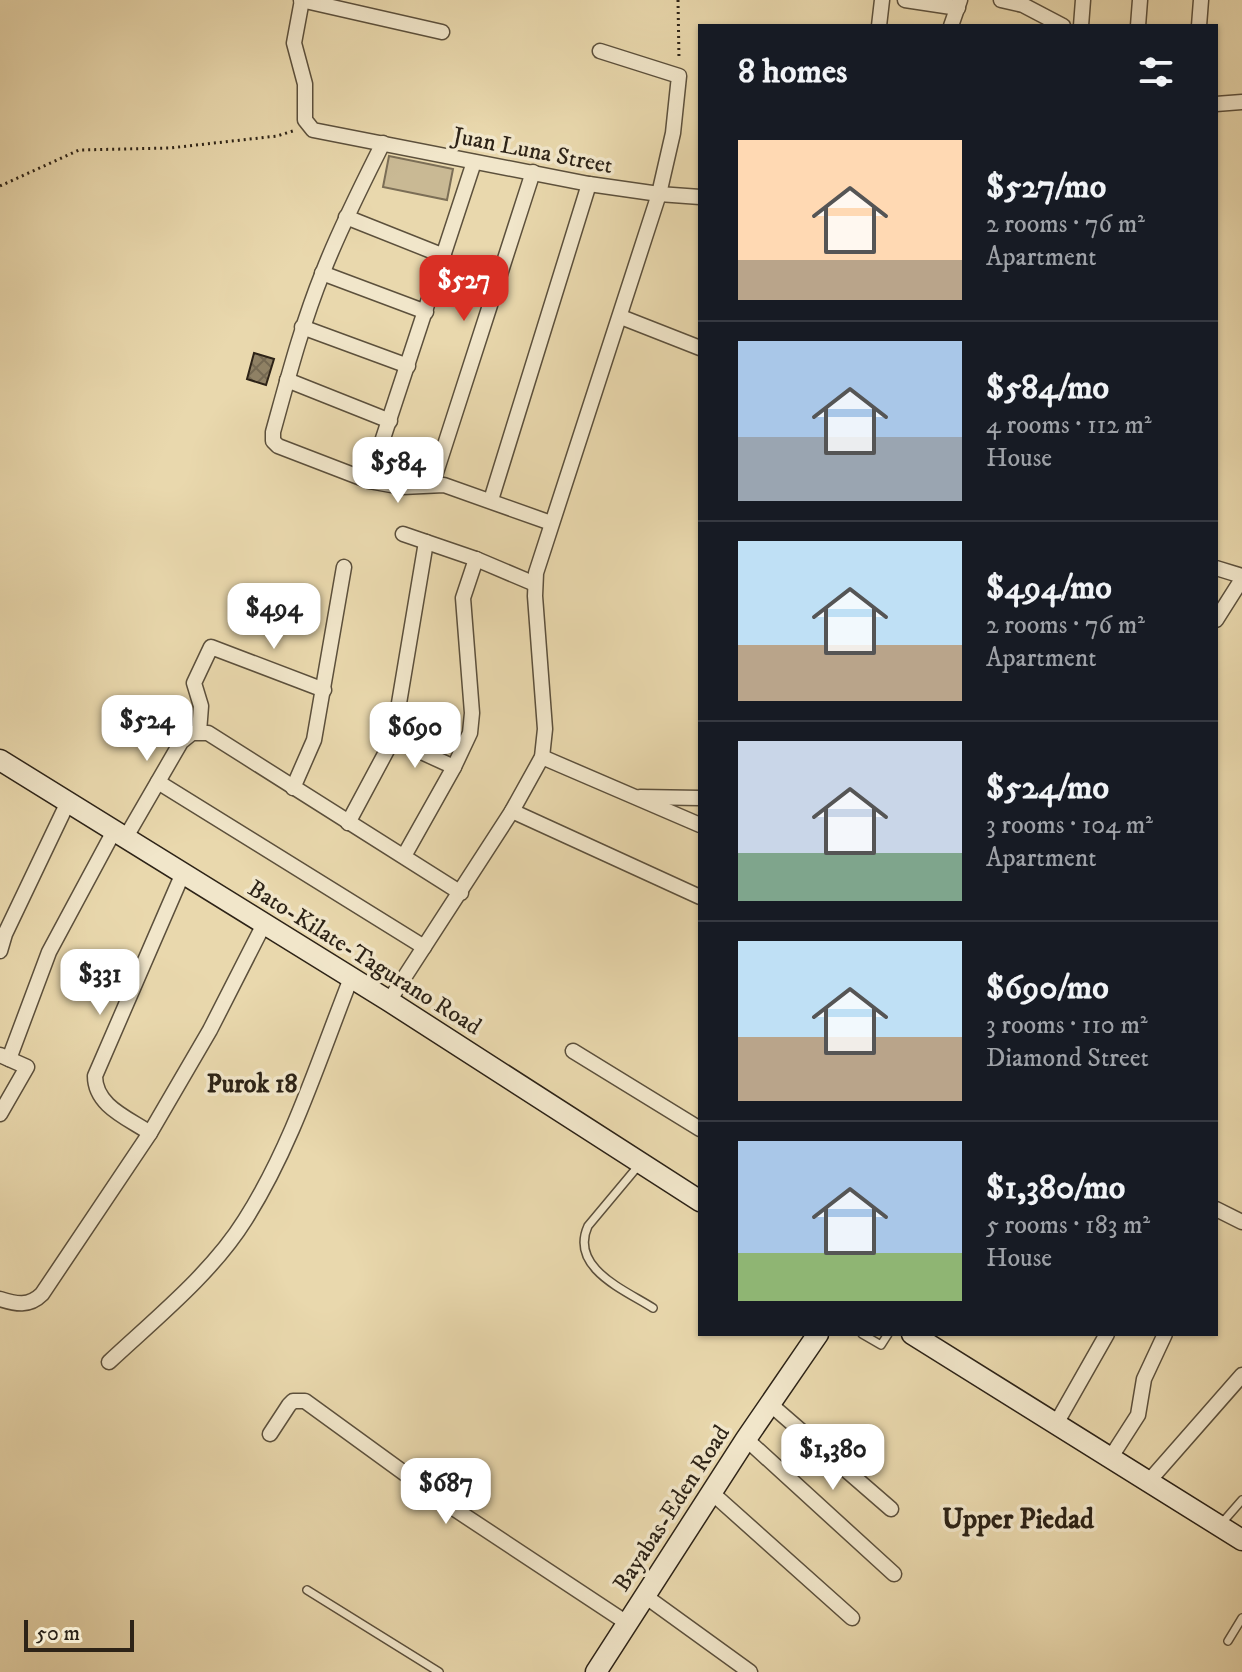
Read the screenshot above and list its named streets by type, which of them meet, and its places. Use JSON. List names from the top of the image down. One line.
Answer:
{"streets":{"street":["Juan Luna Street","Bato-Kilate-Tagurano Road","Bayabas-Eden Road"]},"districts":["Purok 18","Upper Piedad"],"scale_bar":"50 m","page":{"heading":"8 homes","list":[{"name":"$527/mo","note":"2 rooms · 76 m² · Apartment"},{"name":"$584/mo","note":"4 rooms · 112 m² · House"},{"name":"$494/mo","note":"2 rooms · 76 m² · Apartment"},{"name":"$524/mo","note":"3 rooms · 104 m² · Apartment"},{"name":"$690/mo","note":"3 rooms · 110 m² · Diamond Street"},{"name":"$1,380/mo","note":"5 rooms · 183 m² · House"}],"price":["$527","$584","$494","$524","$690","$331","$1,380","$687"],"scale":"50 m"}}
